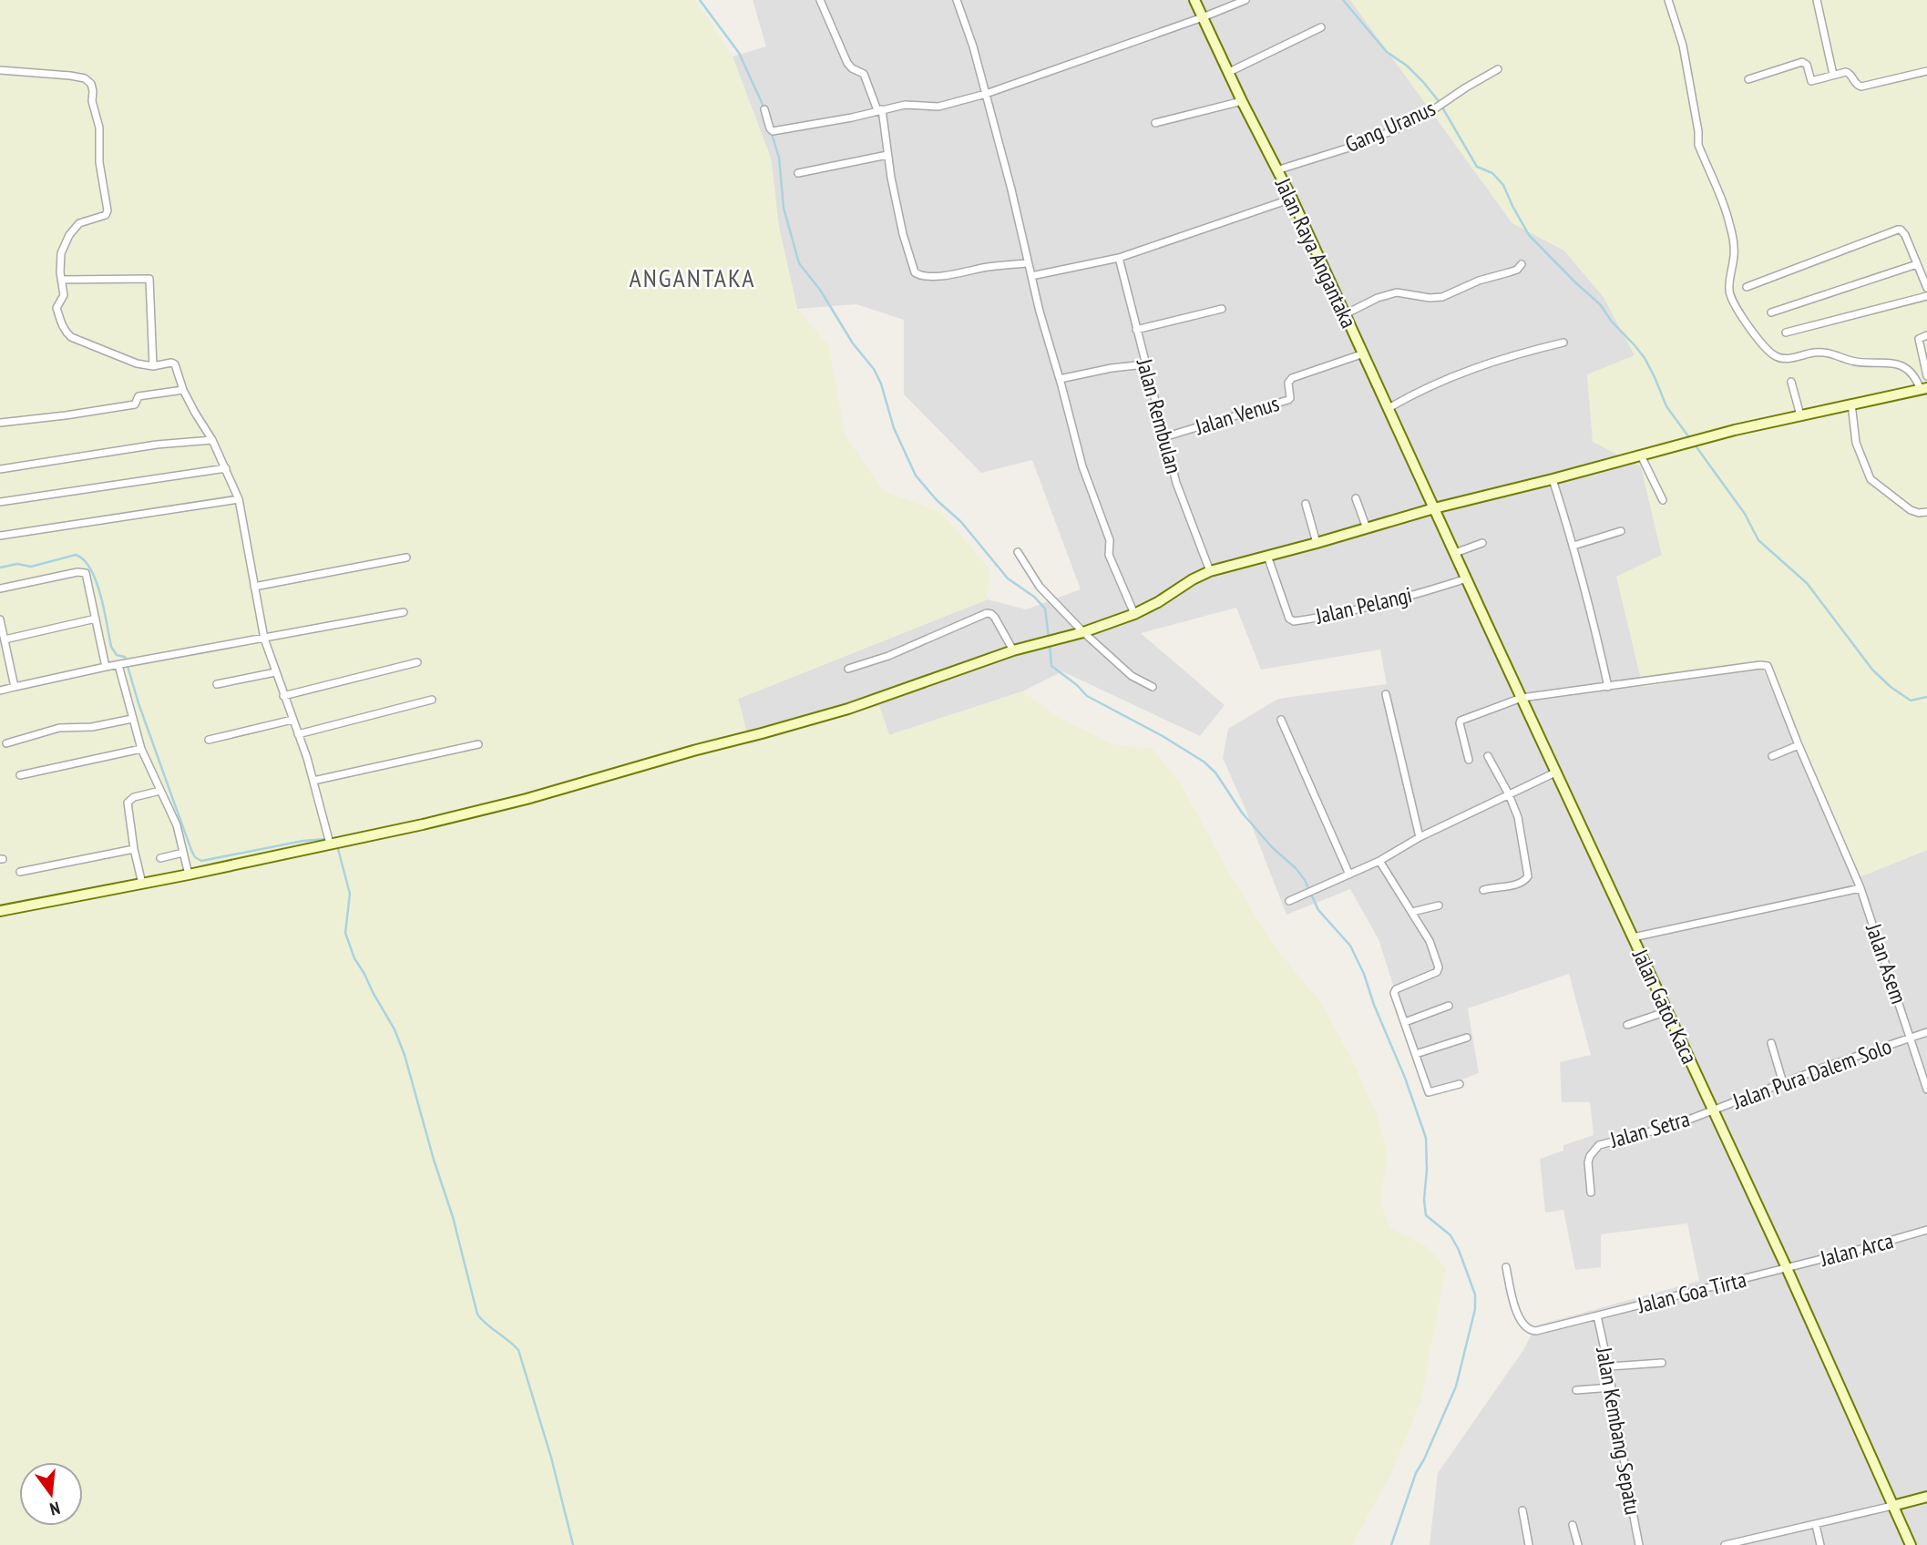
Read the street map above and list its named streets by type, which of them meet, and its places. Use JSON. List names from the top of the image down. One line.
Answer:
{"streets":{"main road":["Jalan Raya Angantaka","Jalan Gatot Kaca"],"street":["Gang Uranus","Jalan Venus","Jalan Rembulan","Jalan Pelangi","Jalan Asem","Jalan Pura Dalem Solo","Jalan Setra","Jalan Arca","Jalan Goa Tirta","Jalan Kembang Sepatu"]},"crossings":[["Gang Uranus","Jalan Raya Angantaka"],["Jalan Raya Angantaka","Jalan Venus"],["Jalan Raya Angantaka","Jalan Gatot Kaca"],["Jalan Venus","Jalan Rembulan"],["Jalan Pelangi","Jalan Gatot Kaca"],["Jalan Asem","Jalan Pura Dalem Solo"],["Jalan Gatot Kaca","Jalan Pura Dalem Solo"],["Jalan Gatot Kaca","Jalan Setra"],["Jalan Gatot Kaca","Jalan Arca"],["Jalan Gatot Kaca","Jalan Goa Tirta"],["Jalan Pura Dalem Solo","Jalan Setra"],["Jalan Arca","Jalan Goa Tirta"],["Jalan Goa Tirta","Jalan Kembang Sepatu"]],"districts":["ANGANTAKA"],"north":"bottom"}
